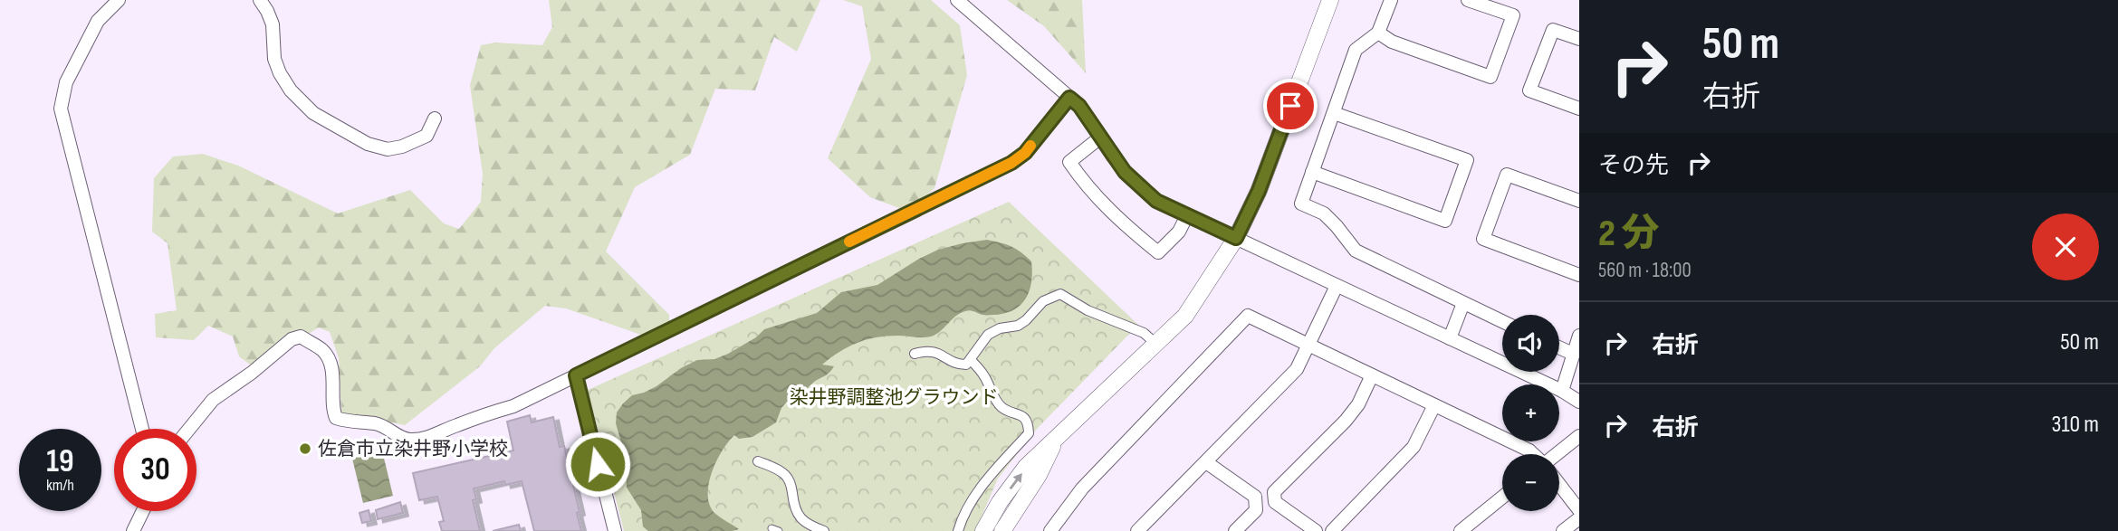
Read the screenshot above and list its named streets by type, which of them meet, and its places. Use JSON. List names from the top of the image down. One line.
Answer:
{"parks":["染井野調整池グラウンド"],"places":["佐倉市立染井野小学校"],"page":{"turn":["50 m","右折"],"then":"その先","heading":["2 分","560 m · 18:00"],"list":[{"name":"右折","value":"50 m"},{"name":"右折","value":"310 m"}],"map_buttons":["+","−"],"speed":"19 km/h","limit":"30"}}
